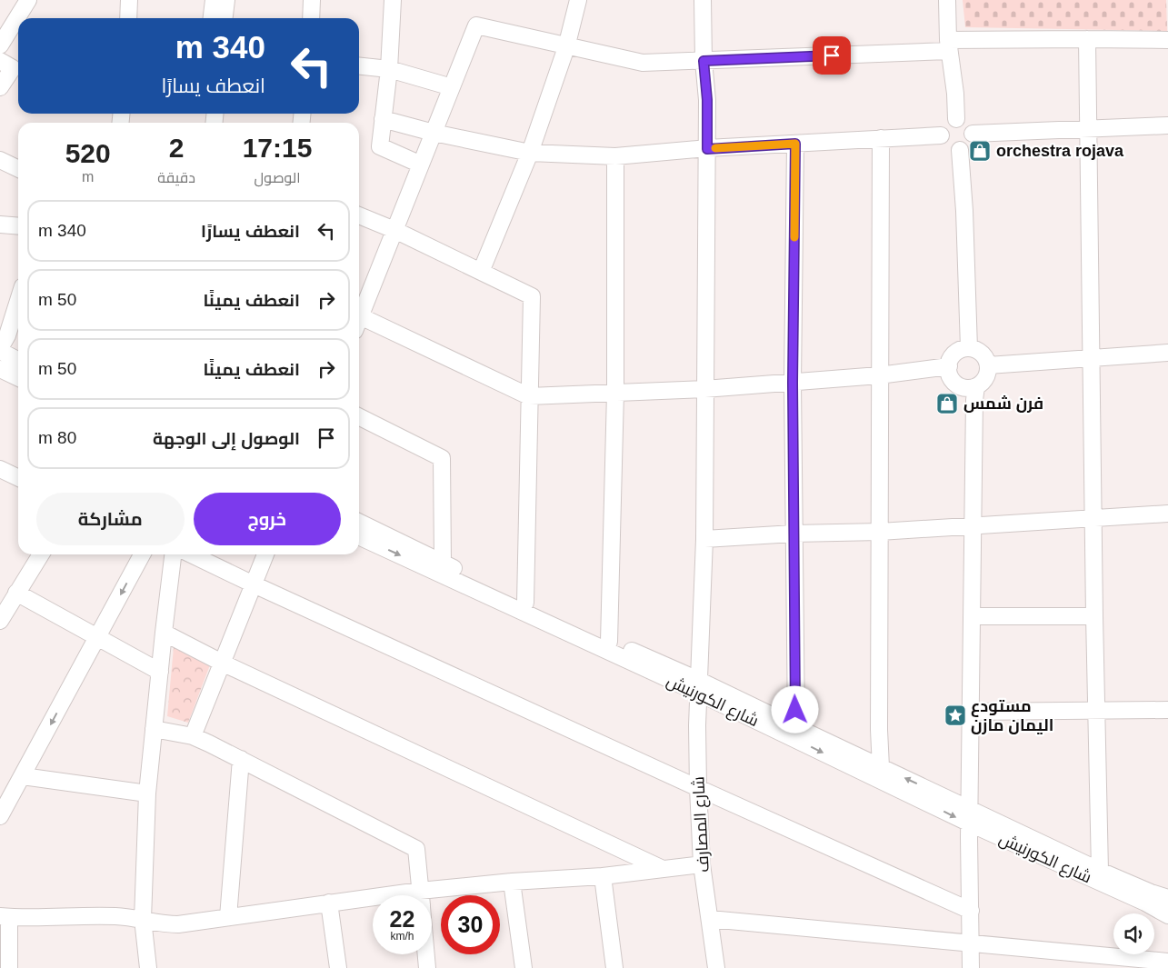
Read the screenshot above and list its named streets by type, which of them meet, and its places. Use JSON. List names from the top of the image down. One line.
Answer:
{"streets":{"street":["شارع الكورنيش","شارع المصارف"]},"crossings":[["شارع الكورنيش","شارع المصارف"]],"places":{"shop":["orchestra rojava","فرن شمس"],"place":["مستودع اليمان مازن"]},"page":{"turn":["340 m","انعطف يسارًا"],"eta":["17:15","الوصول","2","دقيقة","520","m"],"list":[{"name":"انعطف يسارًا","value":"340 m"},{"name":"انعطف يمينًا","value":"50 m"},{"name":"انعطف يمينًا","value":"50 m"},{"name":"الوصول إلى الوجهة","value":"80 m"}],"buttons":["خروج","مشاركة"],"speed":"22 km/h","limit":"30"}}
